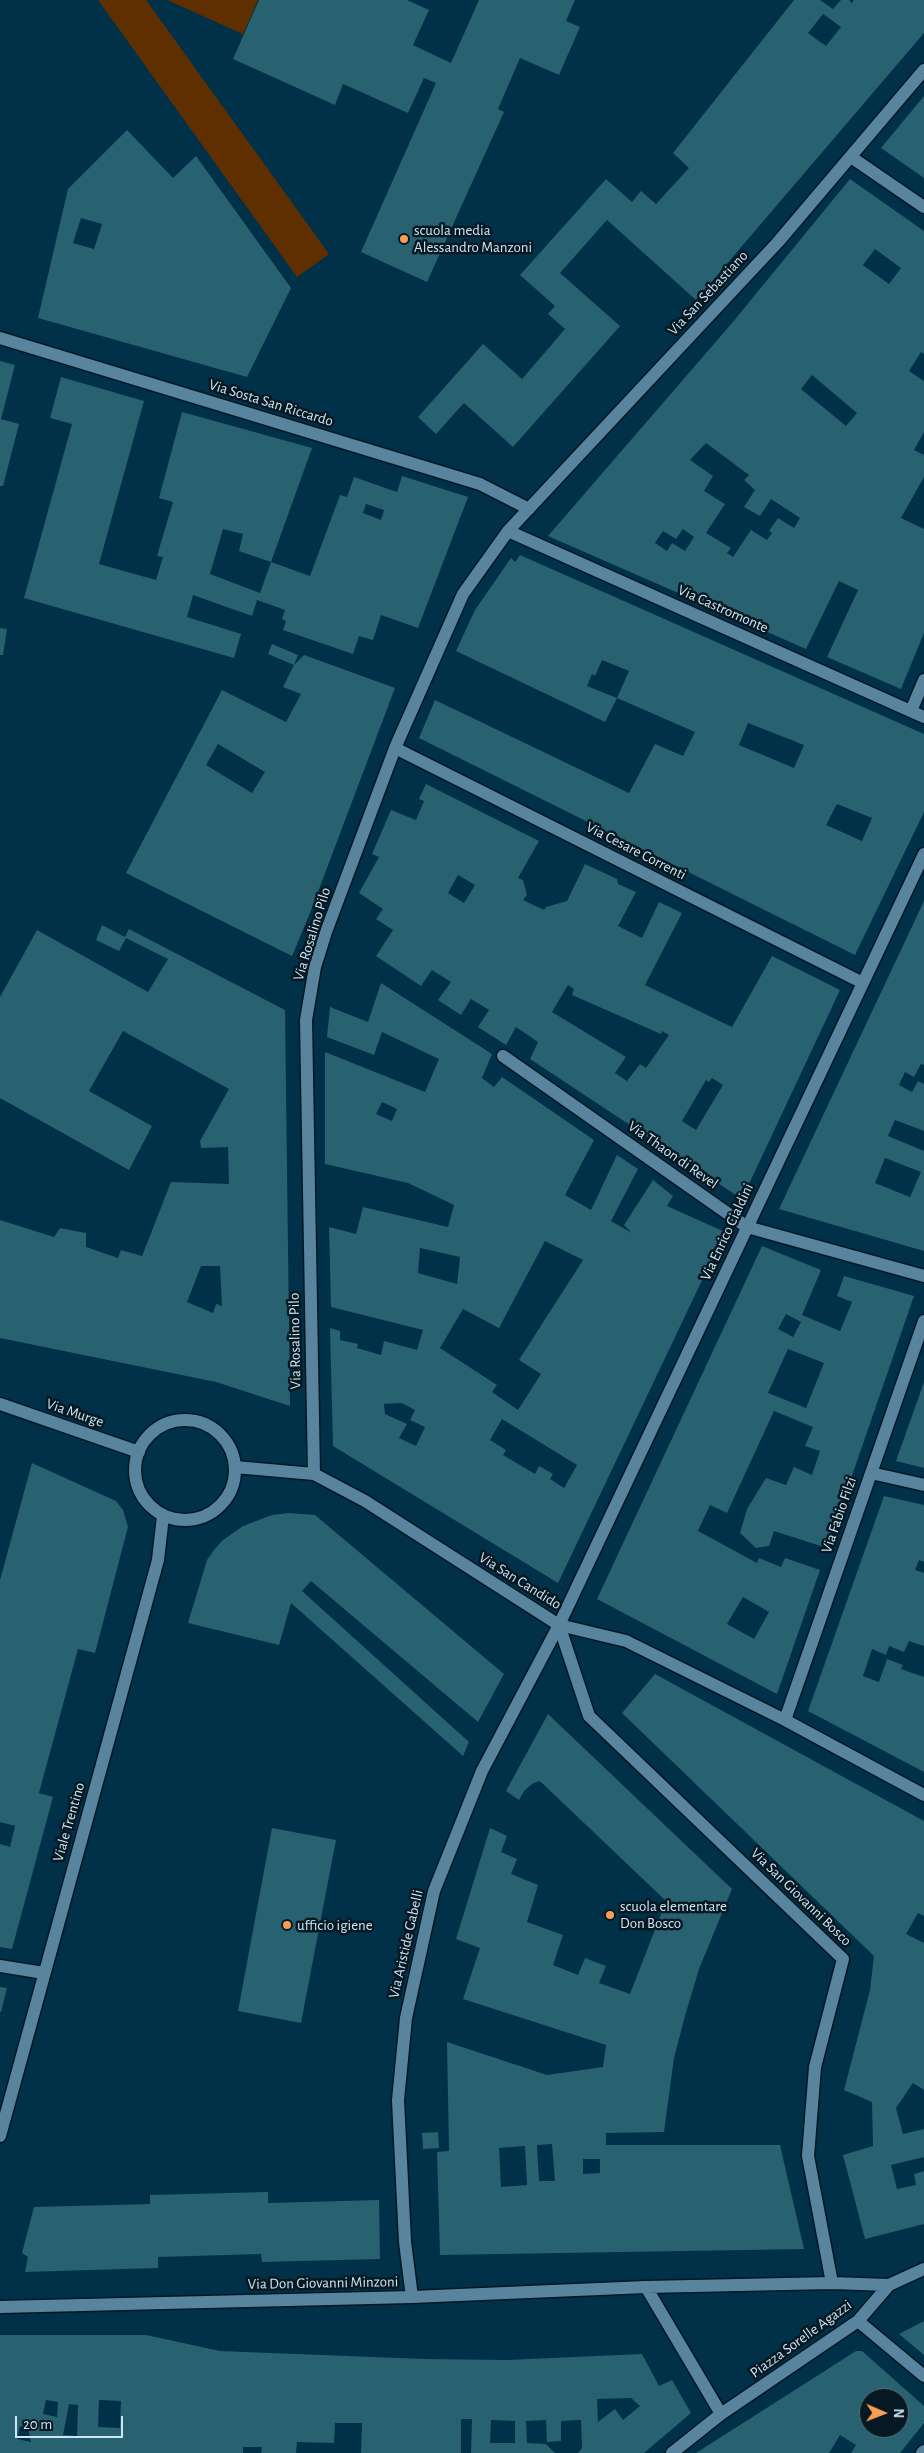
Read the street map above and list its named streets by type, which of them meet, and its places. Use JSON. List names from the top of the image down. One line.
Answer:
{"streets":{"street":["Via San Sebastiano","Via Sosta San Riccardo","Via Castromonte","Via Cesare Correnti","Via Rosalino Pilo","Via Thaon di Revel","Via Enrico Cialdini","Via Murge","Via Fabio Filzi","Via San Candido","Viale Trentino","Via San Giovanni Bosco","Via Aristide Gabelli","Via Don Giovanni Minzoni","Piazza Sorelle Agazzi"]},"crossings":[["Via San Sebastiano","Via Sosta San Riccardo"],["Via San Sebastiano","Via Castromonte"],["Via San Sebastiano","Via Rosalino Pilo"],["Via Castromonte","Via Rosalino Pilo"],["Via Cesare Correnti","Via Rosalino Pilo"],["Via Cesare Correnti","Via Enrico Cialdini"],["Via Rosalino Pilo","Via San Candido"],["Via Thaon di Revel","Via Enrico Cialdini"],["Via Enrico Cialdini","Via San Candido"],["Via Enrico Cialdini","Via San Giovanni Bosco"],["Via Enrico Cialdini","Via Aristide Gabelli"],["Via Murge","Via San Candido"],["Via Murge","Viale Trentino"],["Via Fabio Filzi","Via San Candido"],["Via San Candido","Viale Trentino"],["Via San Candido","Via San Giovanni Bosco"],["Via San Candido","Via Aristide Gabelli"],["Via San Giovanni Bosco","Via Aristide Gabelli"],["Via San Giovanni Bosco","Piazza Sorelle Agazzi"],["Via Aristide Gabelli","Via Don Giovanni Minzoni"],["Via Don Giovanni Minzoni","Piazza Sorelle Agazzi"]],"places":["scuola media Alessandro Manzoni","scuola elementare Don Bosco","ufficio igiene"],"scale_bar":"20 m","north":"right"}
